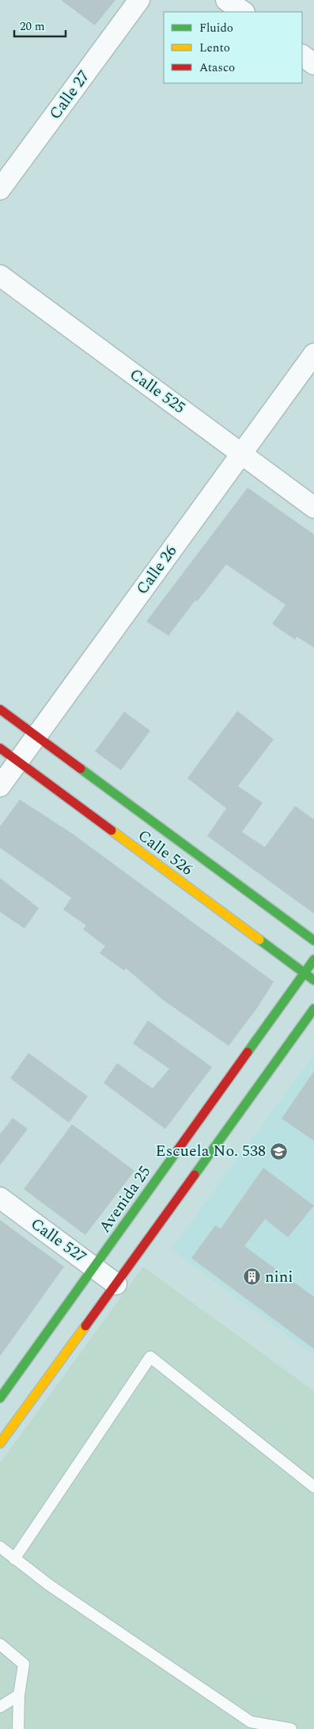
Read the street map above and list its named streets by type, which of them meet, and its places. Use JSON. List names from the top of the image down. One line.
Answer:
{"streets":{"main road":["Calle 526","Avenida 25"],"street":["Calle 27","Calle 525","Calle 26","Calle 527"]},"crossings":[["Calle 525","Calle 26"],["Calle 26","Calle 526"],["Calle 526","Avenida 25"],["Avenida 25","Calle 527"]],"places":{"school or university":["Escuela No. 538"],"building":["nini"]},"legend":["Fluido","Lento","Atasco"],"scale_bar":"20 m"}
